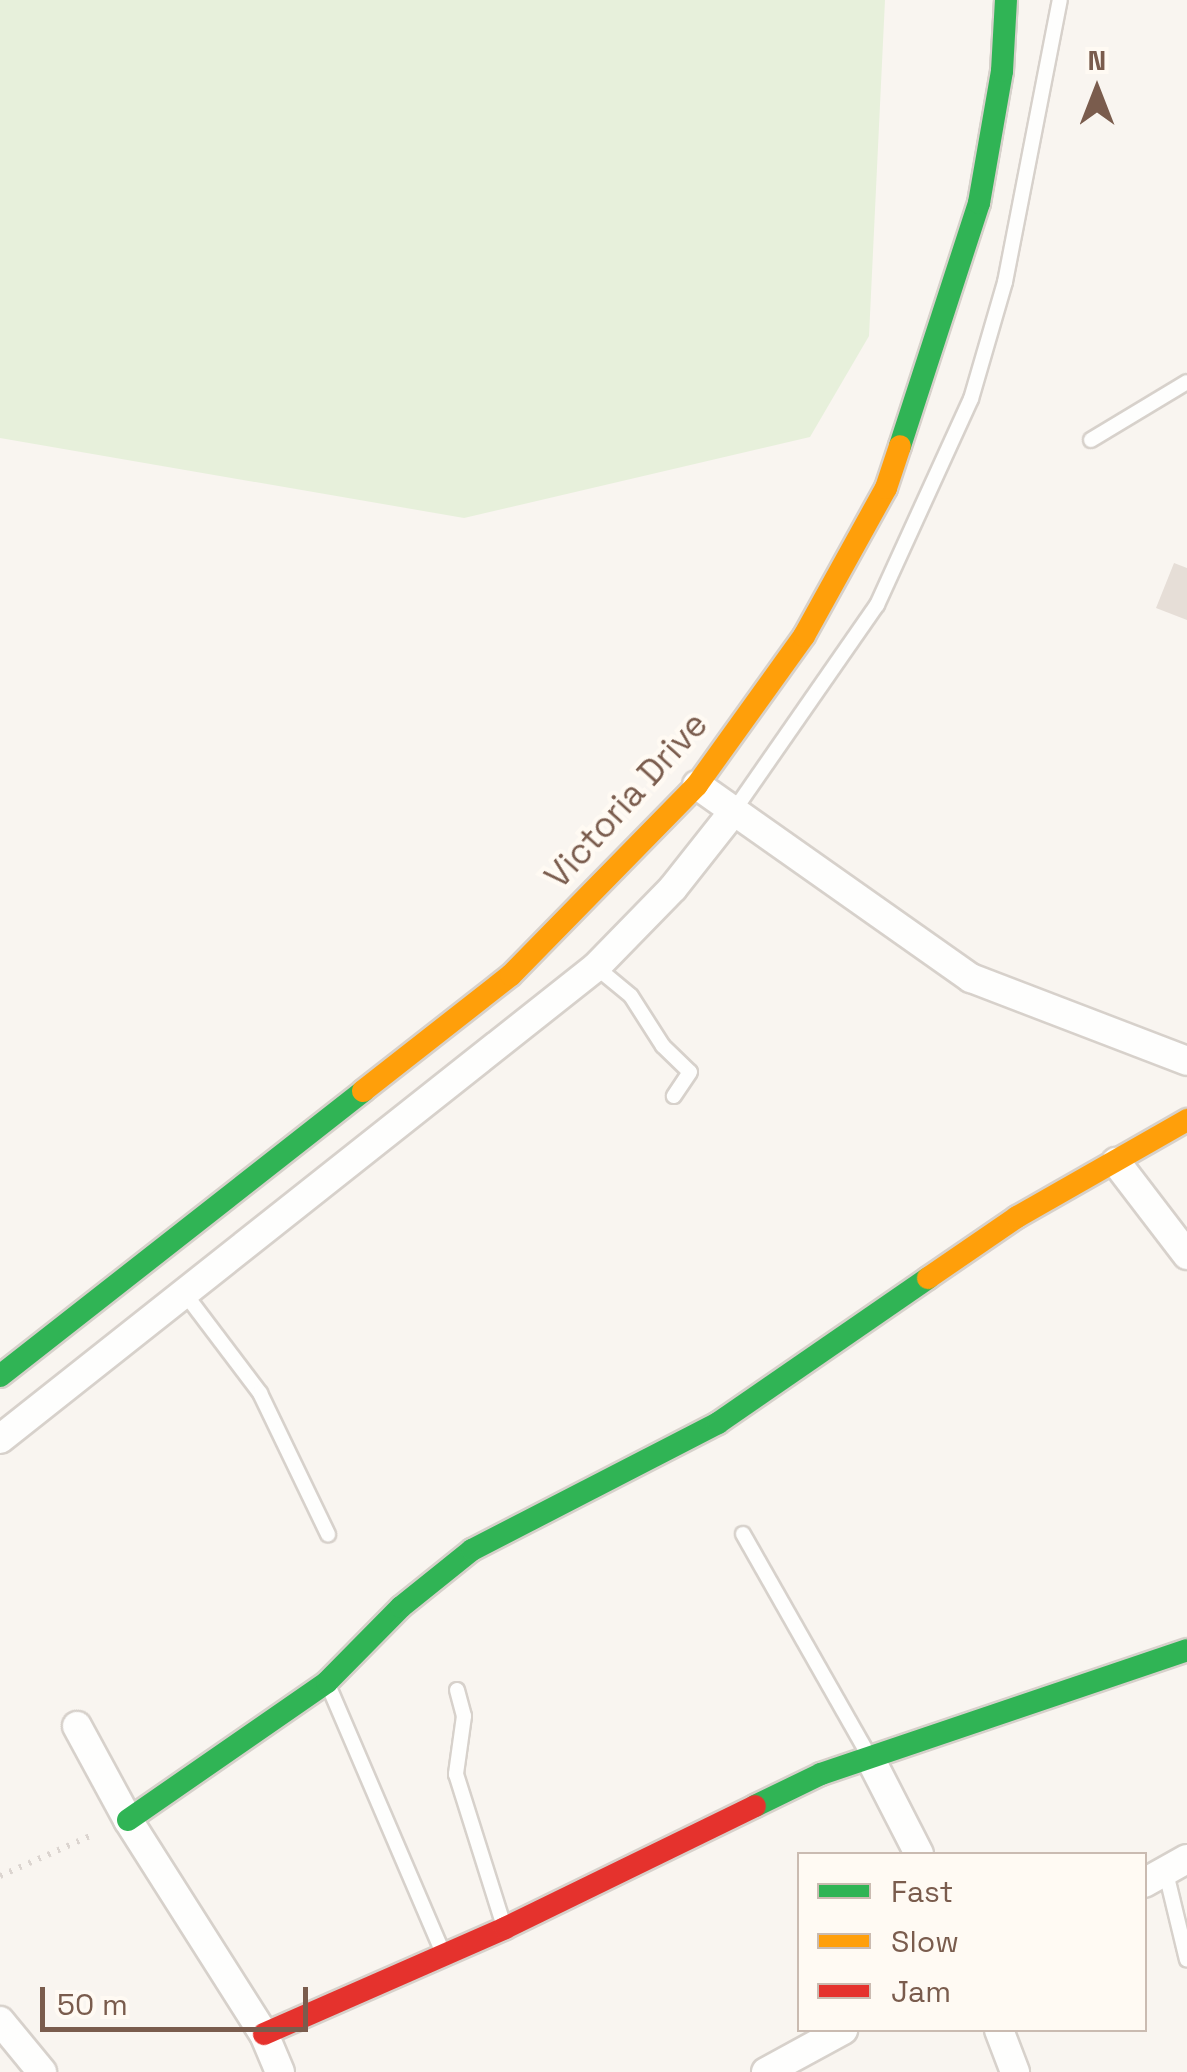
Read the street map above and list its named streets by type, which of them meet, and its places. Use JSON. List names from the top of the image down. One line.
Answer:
{"streets":{"street":["Victoria Drive"]},"legend":["Fast","Slow","Jam"],"scale_bar":"50 m","north":"top"}
